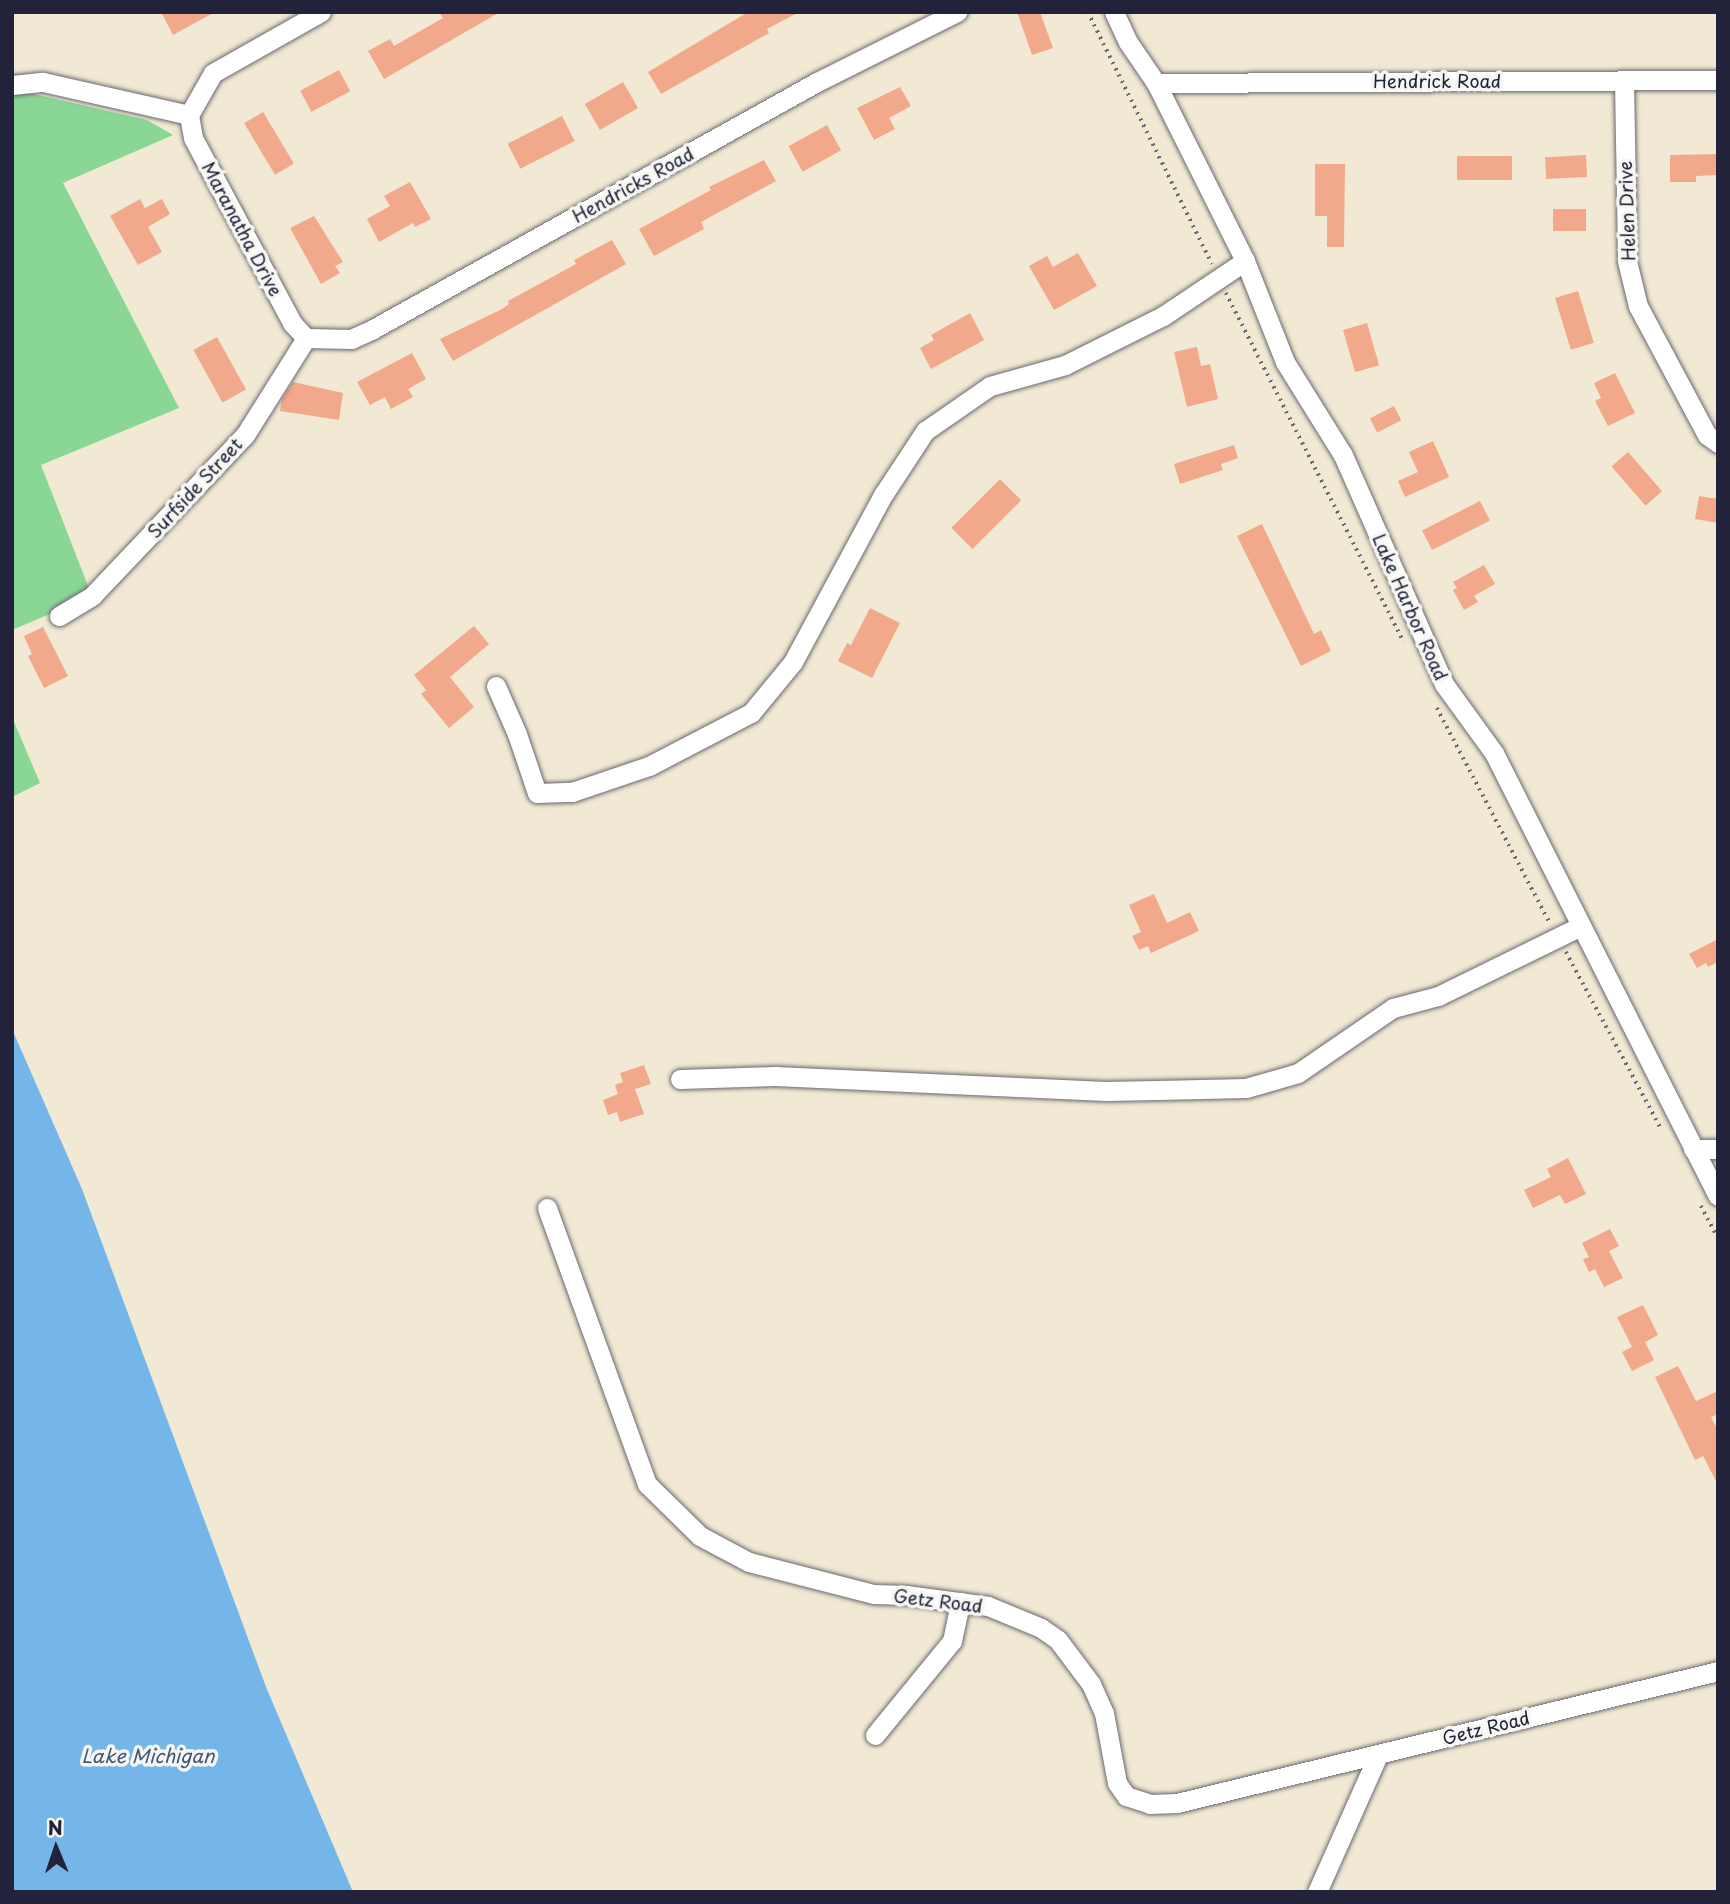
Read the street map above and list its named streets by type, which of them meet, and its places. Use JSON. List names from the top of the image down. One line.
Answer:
{"streets":{"street":["Hendrick Road","Hendricks Road","Helen Drive","Maranatha Drive","Surfside Street","Lake Harbor Road","Getz Road"]},"crossings":[["Hendrick Road","Helen Drive"],["Hendrick Road","Lake Harbor Road"],["Hendricks Road","Maranatha Drive"],["Hendricks Road","Surfside Street"],["Maranatha Drive","Surfside Street"]],"water":["Lake Michigan"],"north":"top"}
